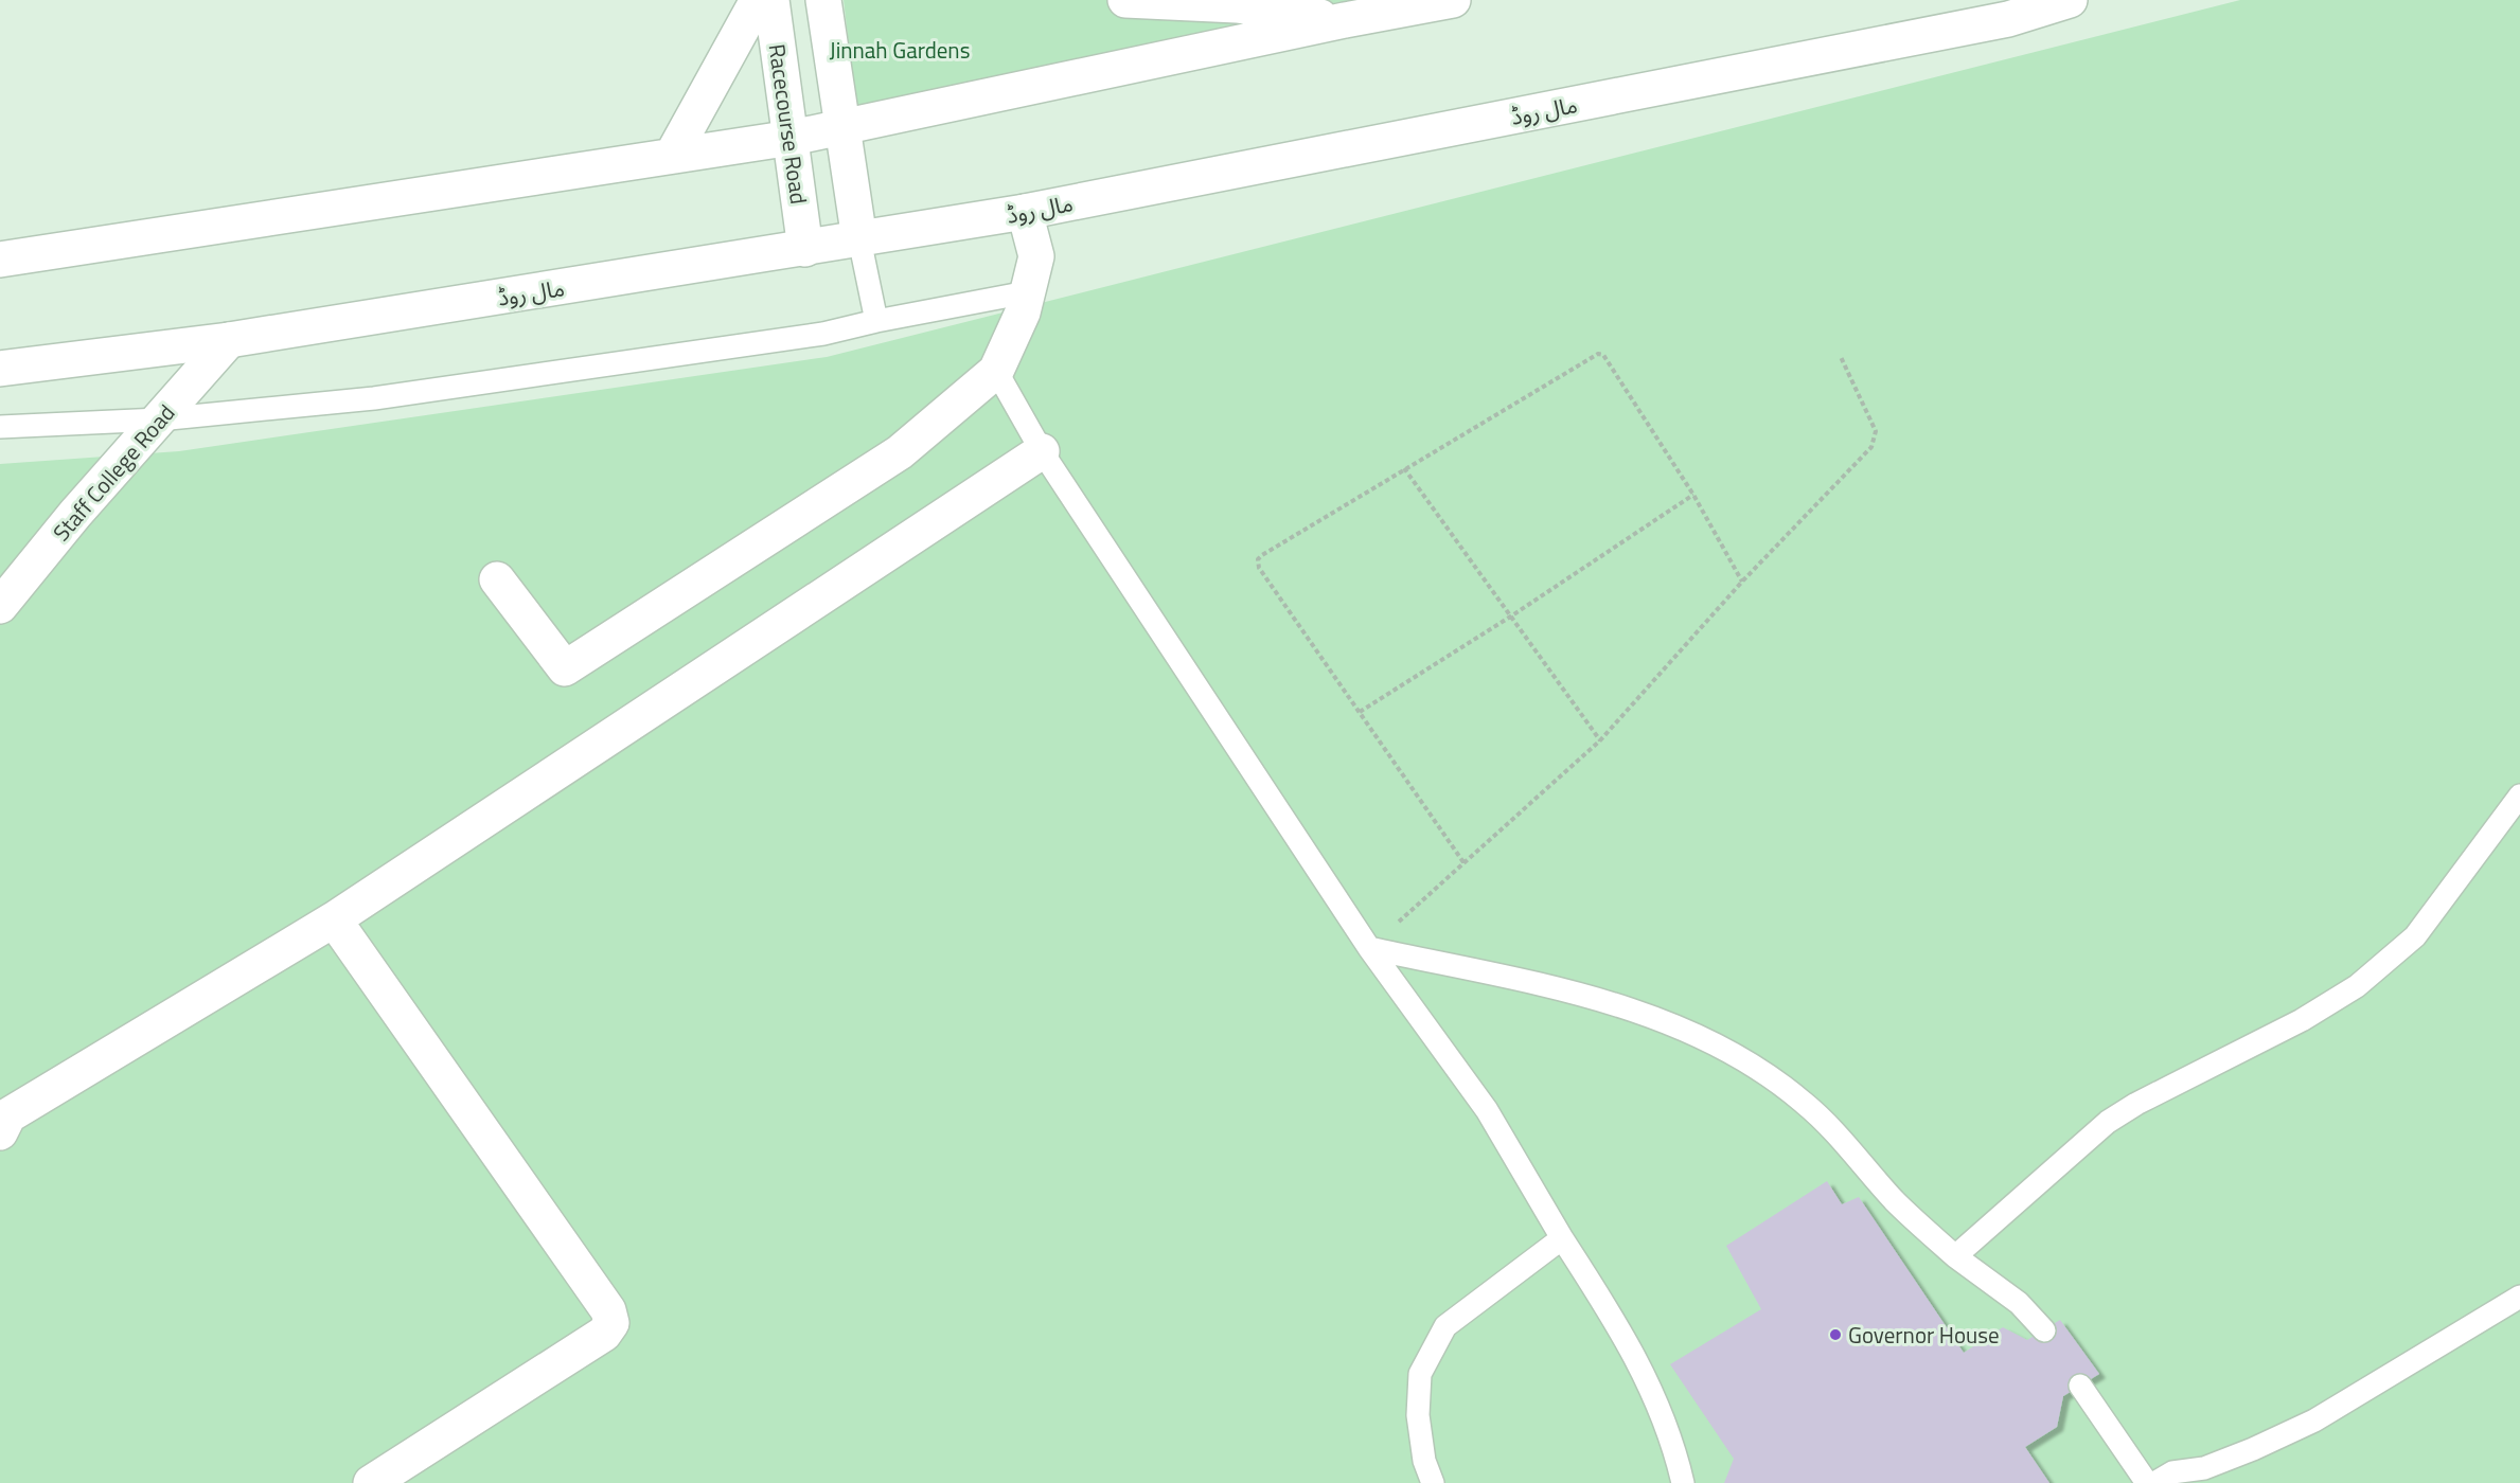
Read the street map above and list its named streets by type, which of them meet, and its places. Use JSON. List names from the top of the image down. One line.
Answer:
{"streets":{"main road":["مال روڈ","Racecourse Road","Staff College Road"]},"crossings":[["مال روڈ","Racecourse Road"],["مال روڈ","Staff College Road"]],"parks":["Jinnah Gardens"],"places":["Governor House"]}
